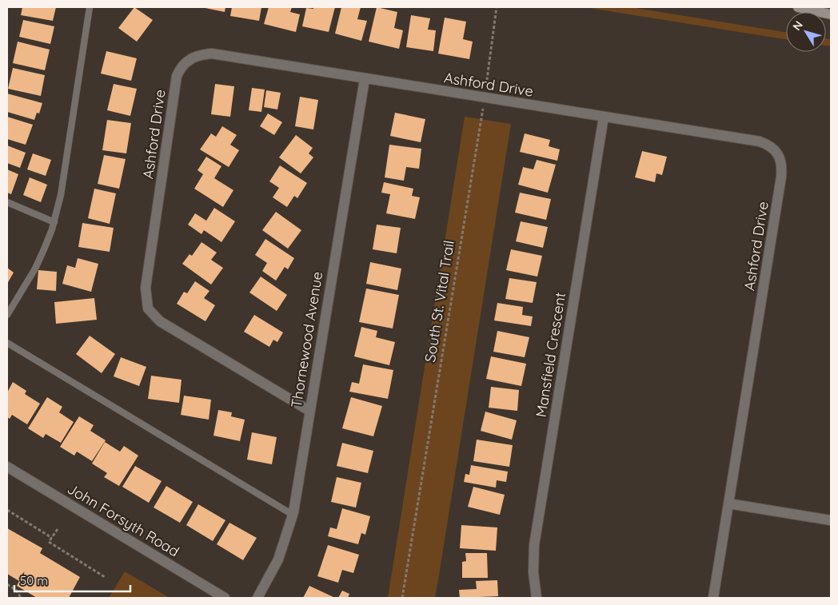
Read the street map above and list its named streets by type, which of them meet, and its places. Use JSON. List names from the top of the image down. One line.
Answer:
{"streets":{"street":["Ashford Drive","Thornewood Avenue","Mansfield Crescent","John Forsyth Road"],"path":["South St. Vital Trail"]},"crossings":[["Ashford Drive","South St. Vital Trail"],["Ashford Drive","Thornewood Avenue"],["Ashford Drive","Mansfield Crescent"]],"scale_bar":"50 m","north":"top left"}
